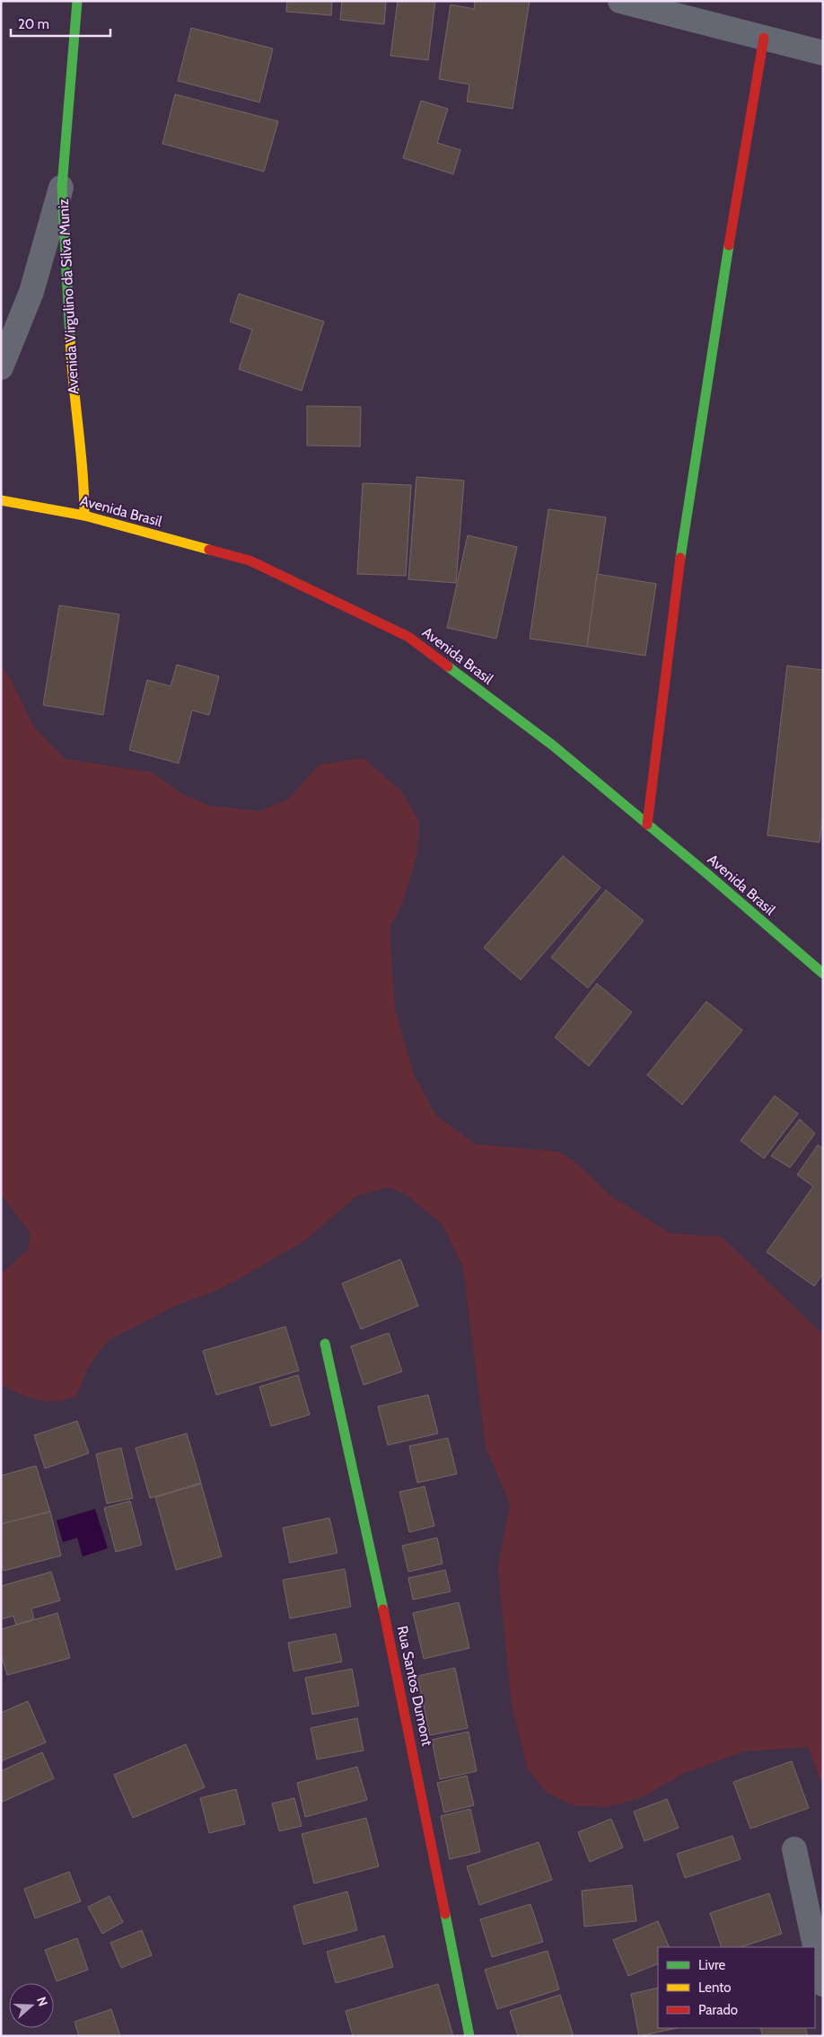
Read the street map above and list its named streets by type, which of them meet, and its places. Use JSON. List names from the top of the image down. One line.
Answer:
{"streets":{"street":["Avenida Virgulino da Silva Muniz","Avenida Brasil","Rua Santos Dumont"]},"crossings":[["Avenida Virgulino da Silva Muniz","Avenida Brasil"]],"legend":["Livre","Lento","Parado"],"scale_bar":"20 m","north":"right"}
